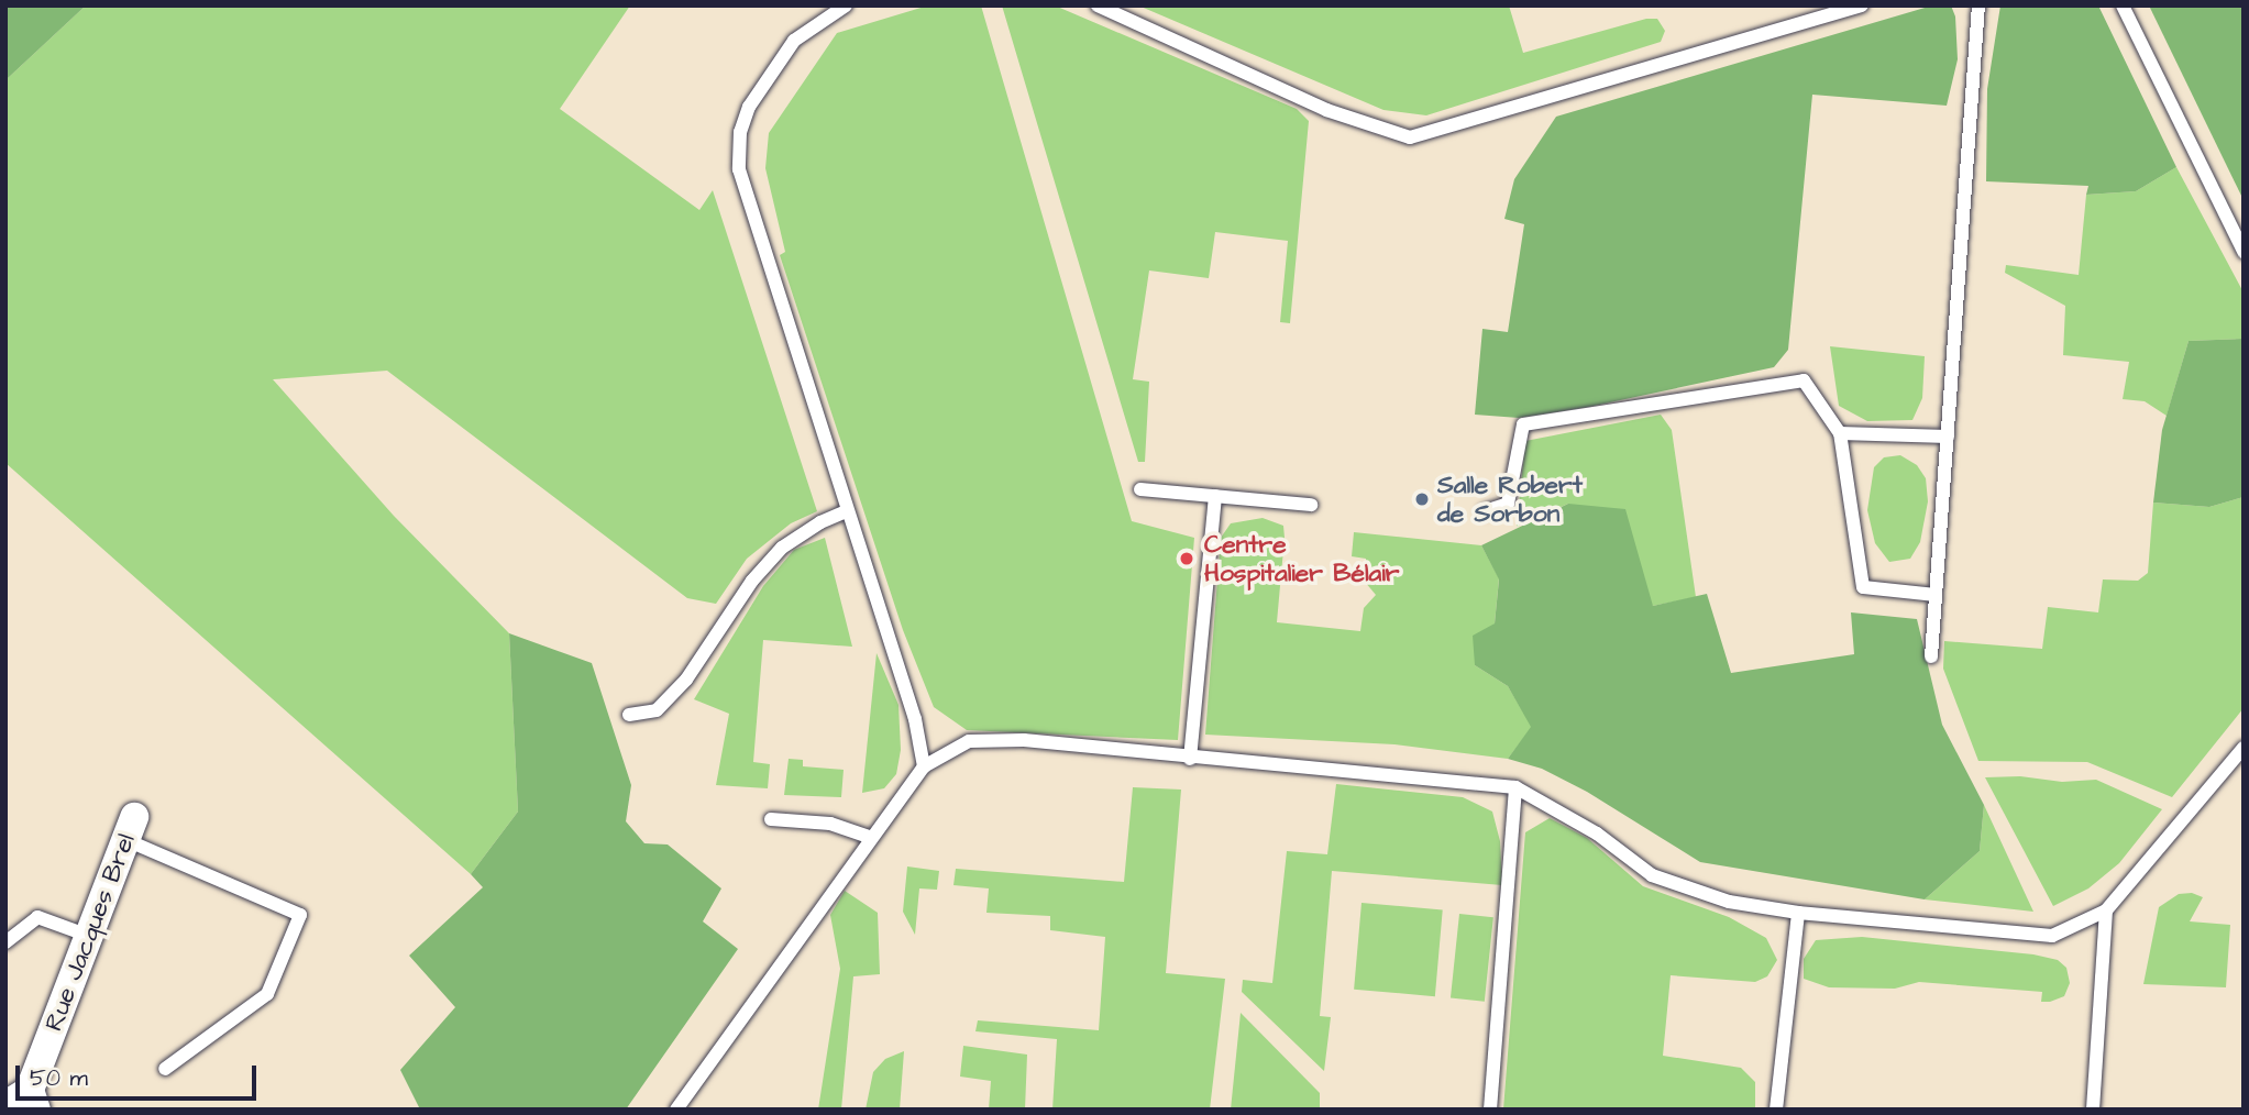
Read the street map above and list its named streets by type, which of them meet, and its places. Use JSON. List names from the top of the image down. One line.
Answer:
{"streets":{"street":["Rue Jacques Brel"]},"places":["Salle Robert de Sorbon","Centre Hospitalier Bélair"],"scale_bar":"50 m"}
